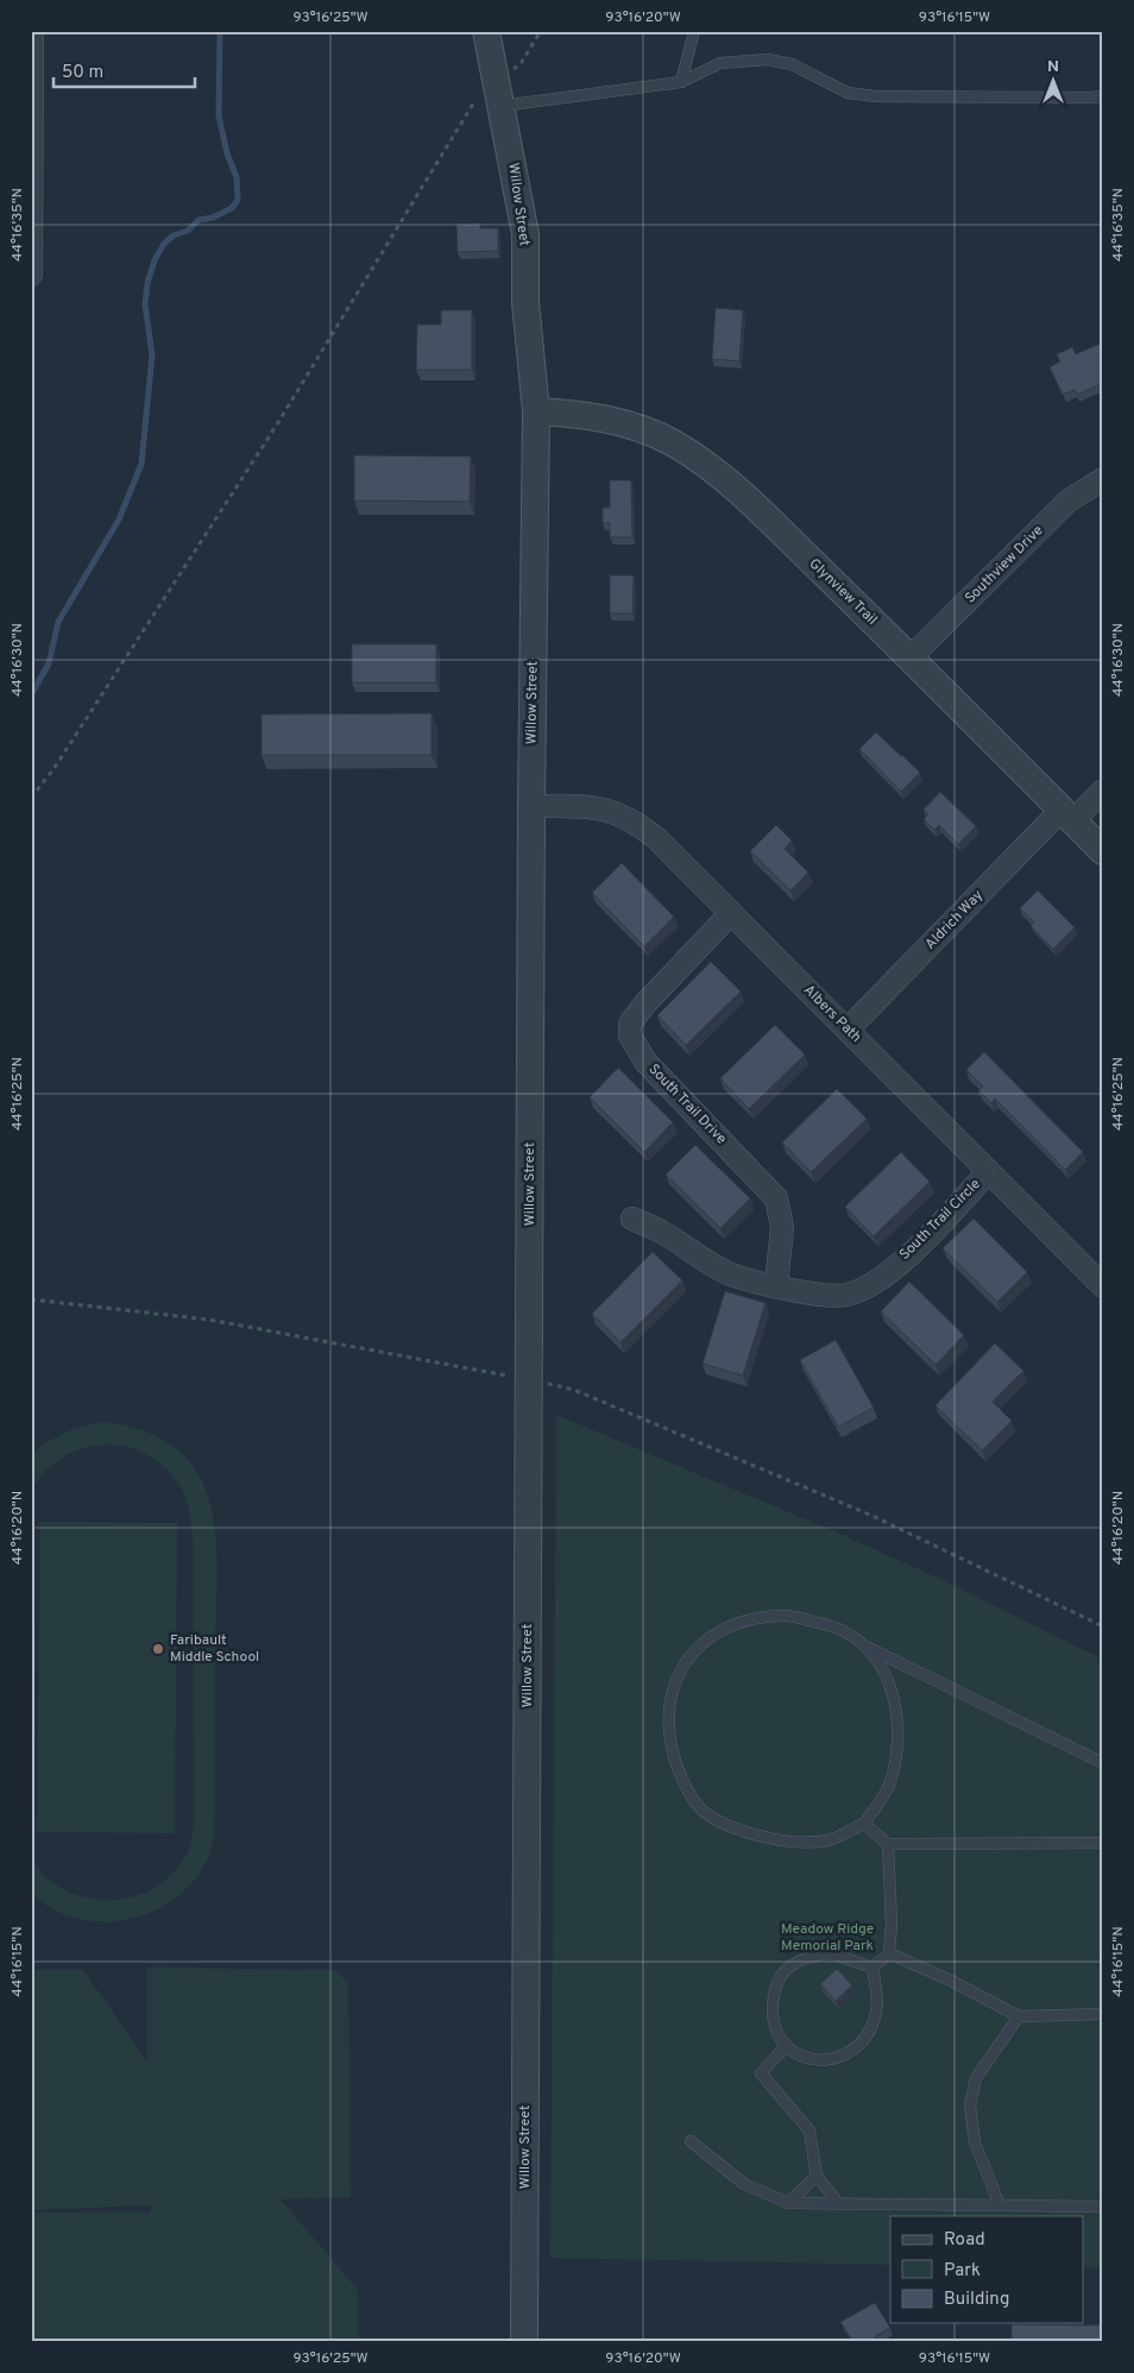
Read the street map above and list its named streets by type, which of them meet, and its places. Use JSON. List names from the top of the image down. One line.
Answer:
{"streets":{"street":["Willow Street","Southview Drive","Glynview Trail","Aldrich Way","Albers Path","South Trail Drive","South Trail Circle"]},"crossings":[["Willow Street","Glynview Trail"],["Willow Street","Albers Path"],["Southview Drive","Glynview Trail"],["Glynview Trail","Aldrich Way"],["Aldrich Way","Albers Path"],["Albers Path","South Trail Drive"],["Albers Path","South Trail Circle"],["South Trail Drive","South Trail Circle"]],"parks":["Meadow Ridge Memorial Park"],"places":["Faribault Middle School"],"legend":["Road","Park","Building"],"scale_bar":"50 m","north":"top","coordinates":["93°16'25\"W","93°16'20\"W","93°16'15\"W","44°16'35\"N","44°16'30\"N","44°16'25\"N","44°16'20\"N","44°16'15\"N"]}
